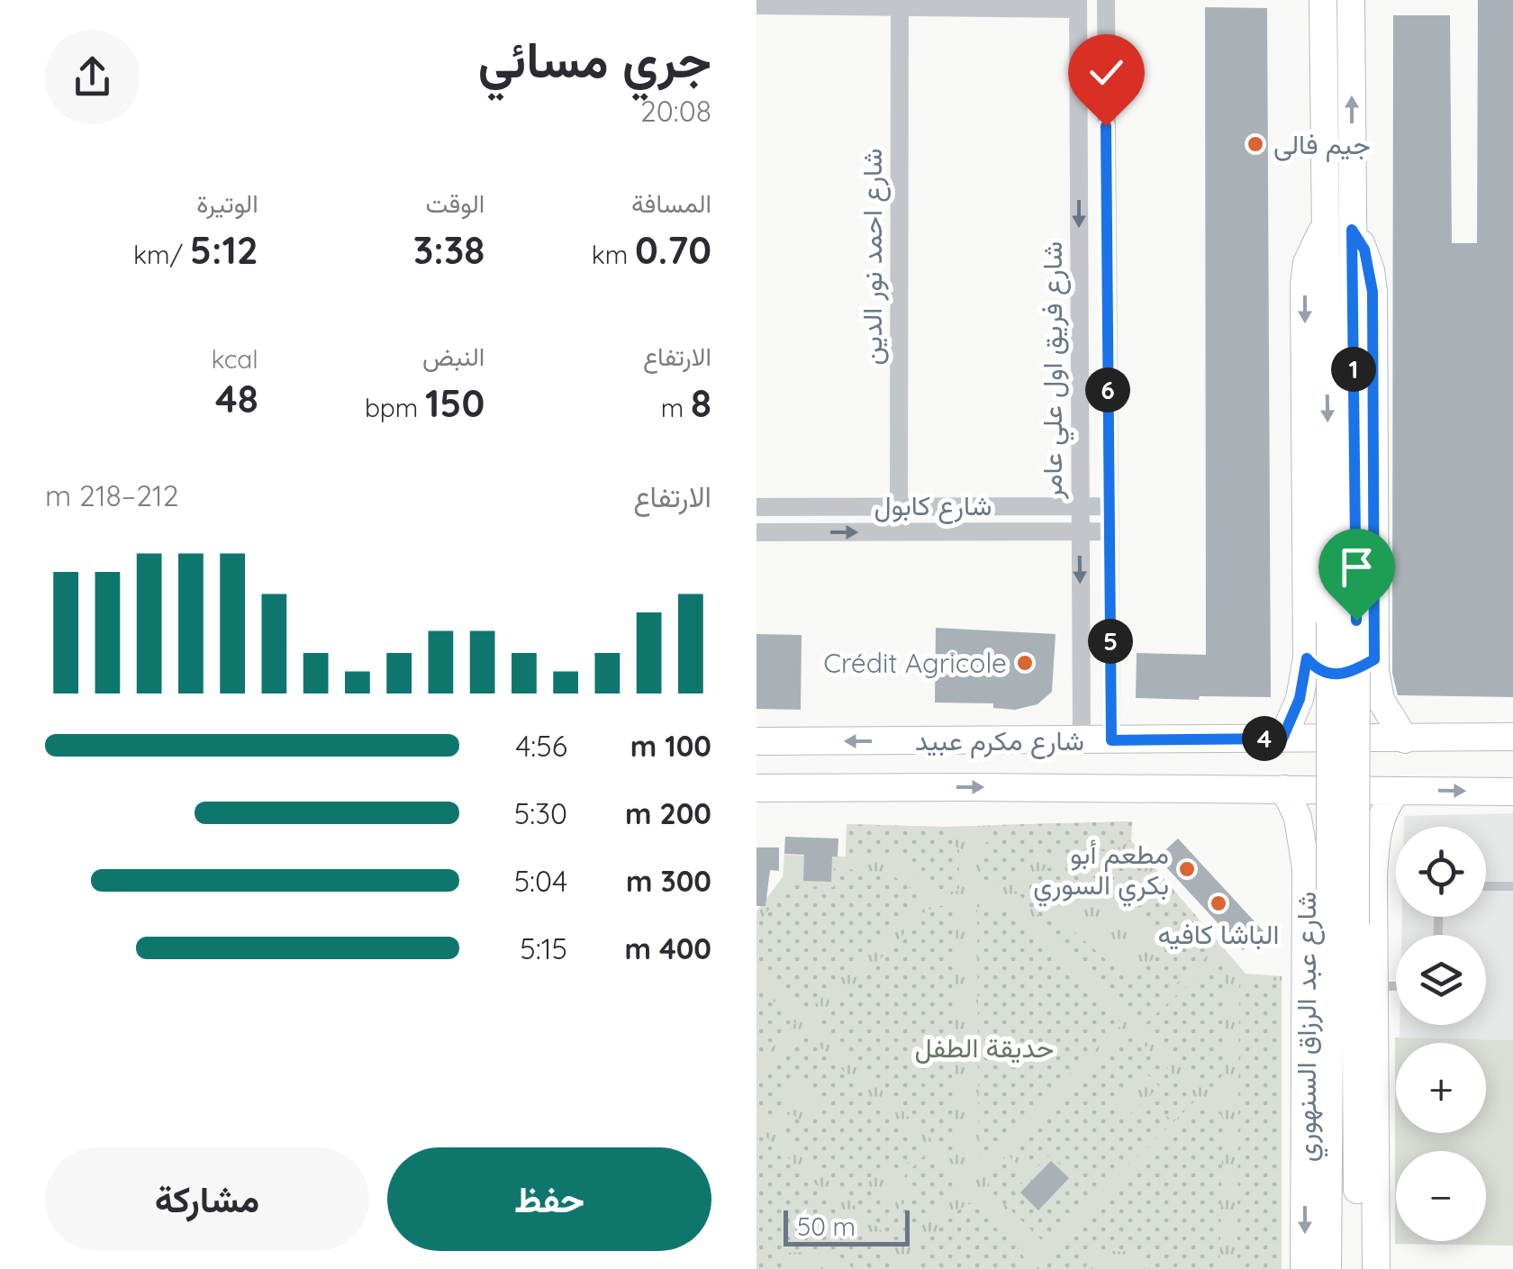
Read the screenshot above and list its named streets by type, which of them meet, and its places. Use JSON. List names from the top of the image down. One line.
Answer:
{"streets":{"street":["شارع احمد نور الدين","شارع فريق اول علي عامر","شارع كابول","شارع مكرم عبيد","شارع عبد الرزاق السنهوري"]},"crossings":[["شارع احمد نور الدين","شارع كابول"],["شارع فريق اول علي عامر","شارع كابول"],["شارع فريق اول علي عامر","شارع مكرم عبيد"],["شارع مكرم عبيد","شارع عبد الرزاق السنهوري"]],"parks":["حديقة الطفل"],"places":["جيم فالى","Crédit Agricole","مطعم أبو بكري السوري","الباشا كافيه"],"scale_bar":"50 m","page":{"heading":["جري مسائي","20:08"],"stats":[["المسافة","0.70 km"],["الوقت","3:38"],["الوتيرة","5:12 /km"],["الارتفاع","8 m"],["النبض","150 bpm"],["kcal","48"]],"pins":["1","6","5","4"],"chart":["الارتفاع","212–218 m"],"list":[{"name":"100 m","note":"4:56"},{"name":"200 m","note":"5:30"},{"name":"300 m","note":"5:04"},{"name":"400 m","note":"5:15"}],"map_buttons":["+","−"],"buttons":["حفظ","مشاركة"],"scale":"50 m"}}
